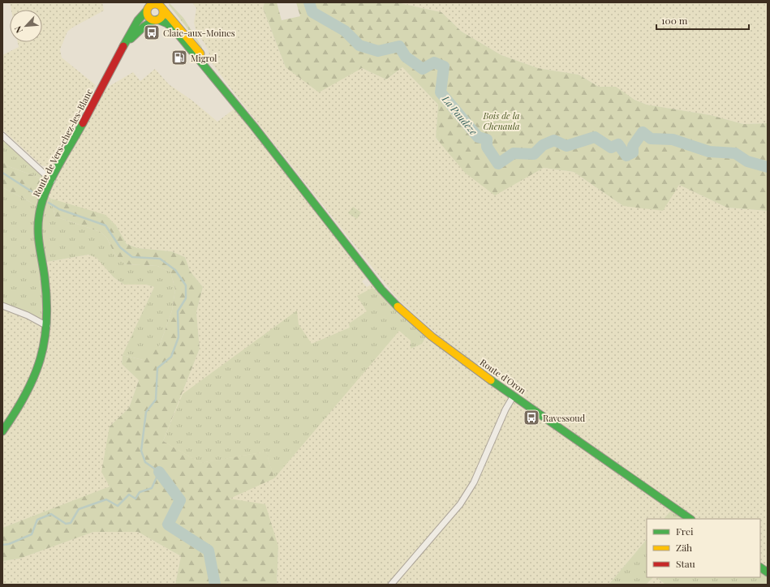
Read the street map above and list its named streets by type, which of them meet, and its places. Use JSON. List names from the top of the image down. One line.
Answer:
{"streets":{"main road":["Route de Vers-chez-les-Blanc","Route d'Oron"]},"water":["La Paudèze"],"parks":["Bois de la Chenaula"],"places":{"bus stop":["Claie-aux-Moines","Ravessoud"],"fuel station":["Migrol"]},"legend":["Frei","Zäh","Stau"],"scale_bar":"100 m","north":"bottom left"}
